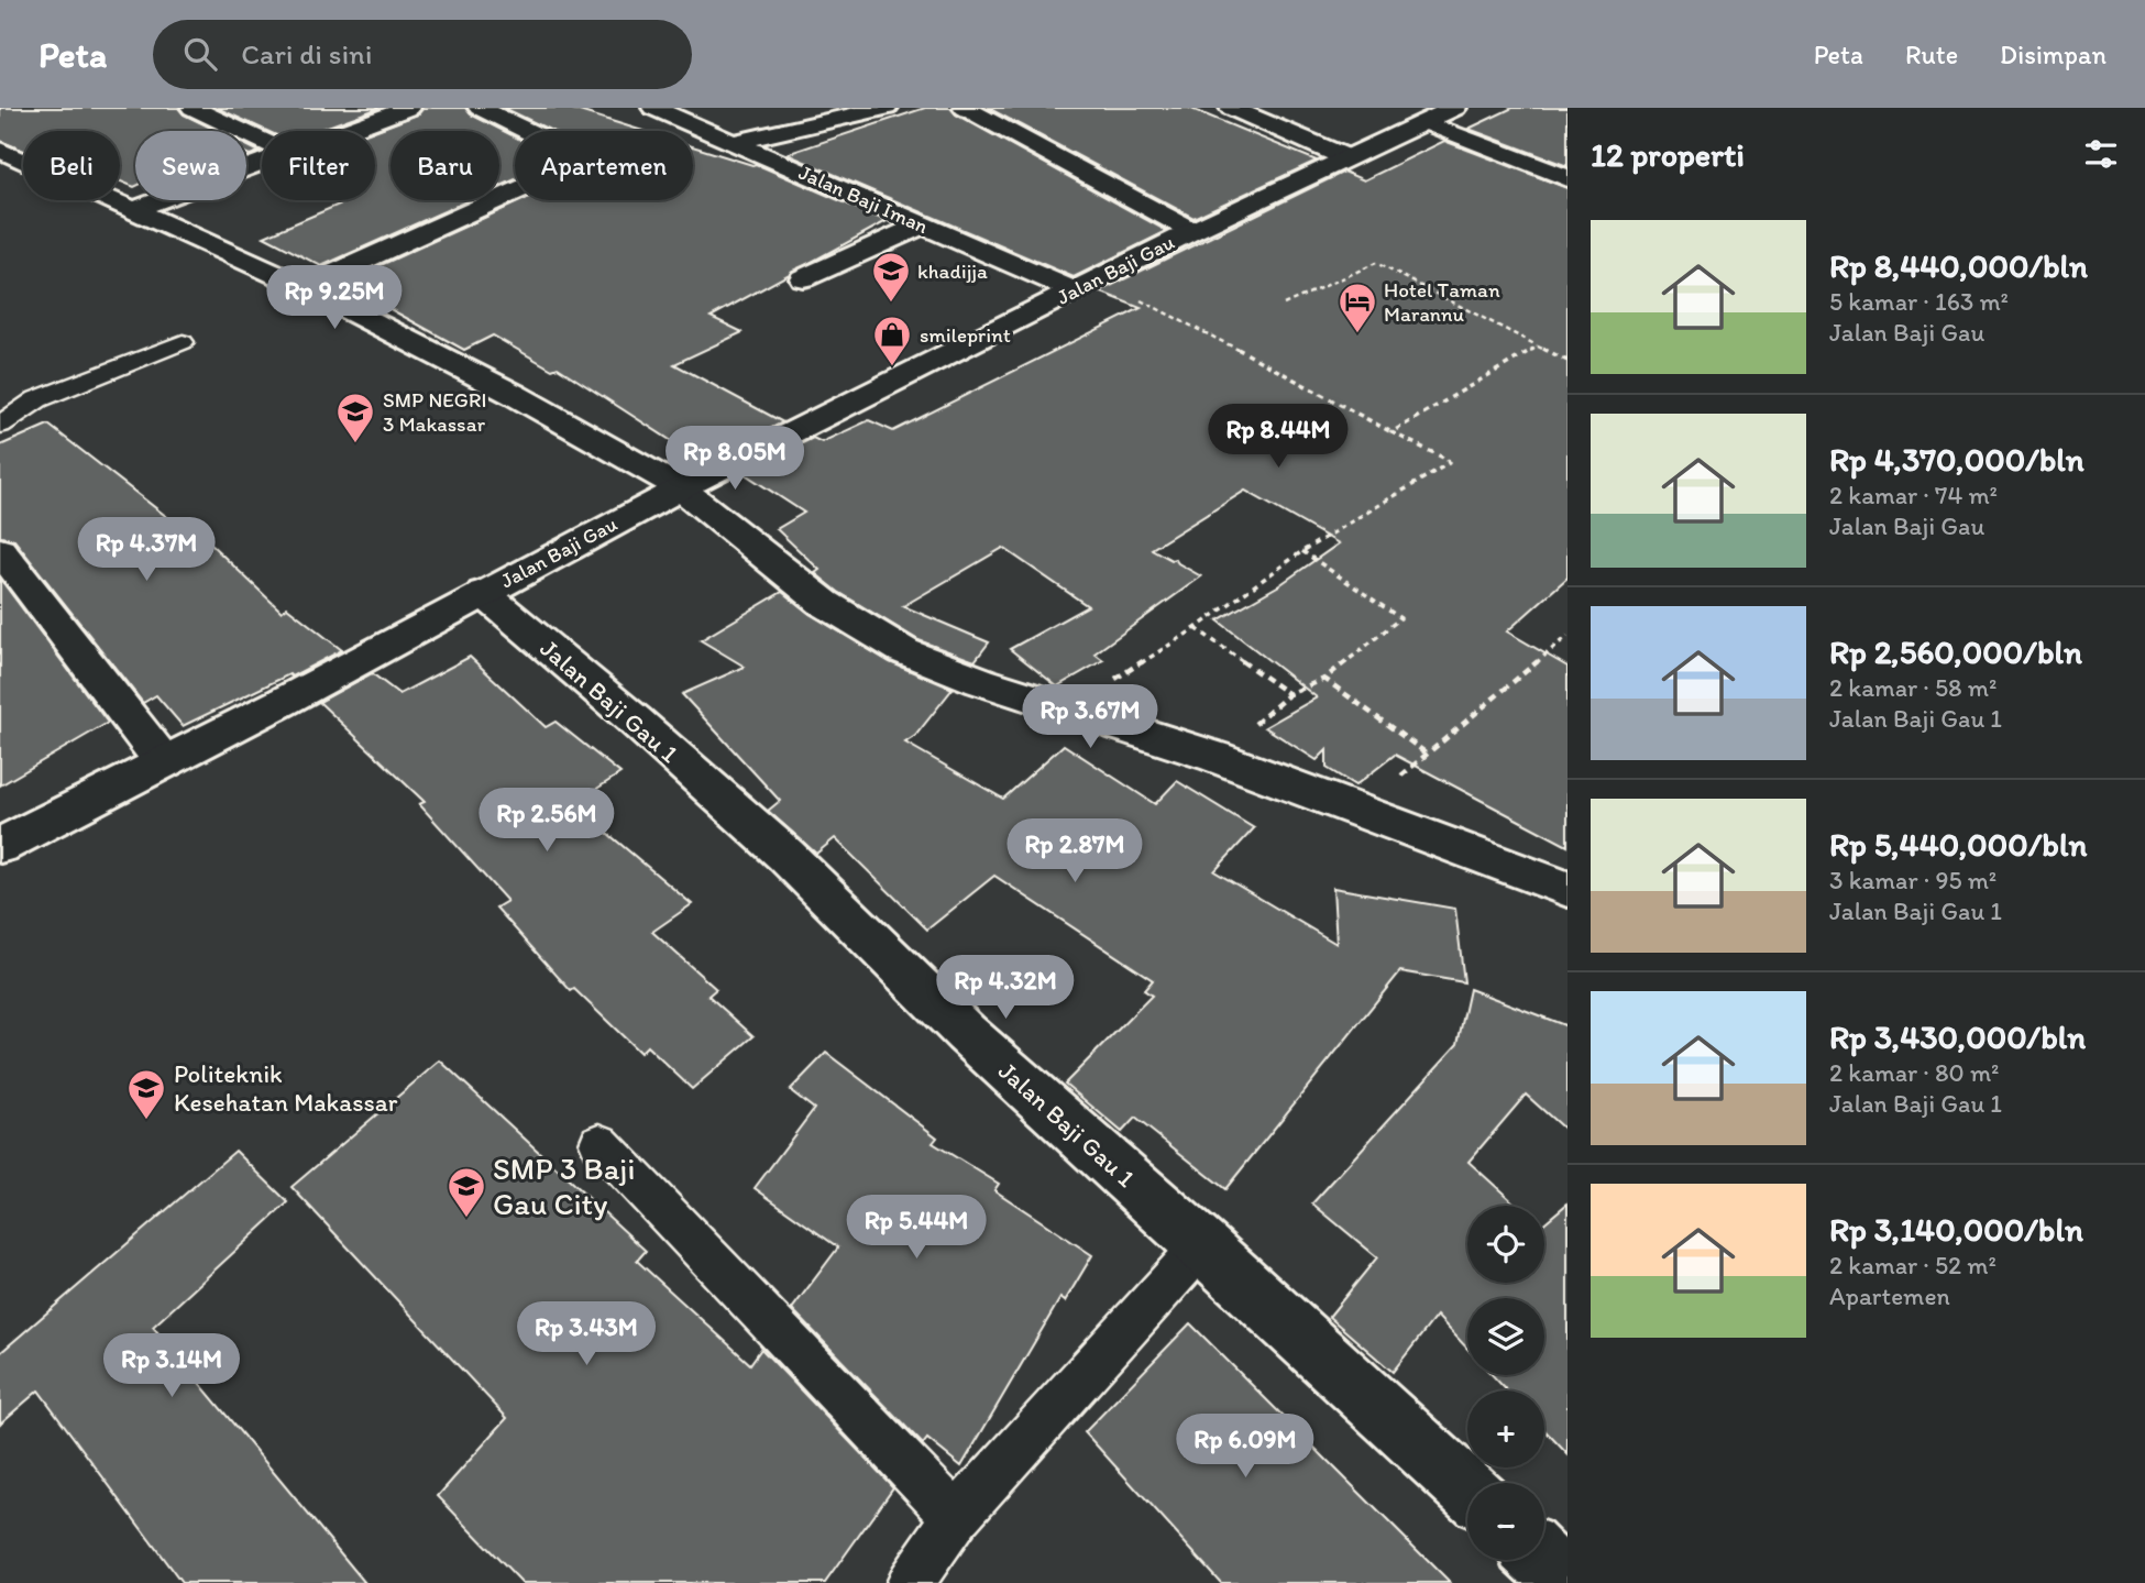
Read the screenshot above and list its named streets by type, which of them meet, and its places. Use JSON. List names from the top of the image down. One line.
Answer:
{"streets":{"street":["Jalan Baji Iman","Jalan Baji Gau","Jalan Baji Gau 1"]},"crossings":[["Jalan Baji Iman","Jalan Baji Gau"],["Jalan Baji Gau","Jalan Baji Gau 1"]],"places":{"school or university":["khadijja","SMP NEGRI 3 Makassar","Politeknik Kesehatan Makassar","SMP 3 Baji Gau City"],"hotel":["Hotel Taman Marannu"],"shop":["smileprint"]},"page":{"header":"Peta","search":"Cari di sini","nav":["Peta","Rute","Disimpan"],"heading":"12 properti","chip":["Beli","Sewa","Filter","Baru","Apartemen"],"list":[{"name":"Rp 8,440,000/bln","note":"5 kamar · 163 m² · Jalan Baji Gau"},{"name":"Rp 4,370,000/bln","note":"2 kamar · 74 m² · Jalan Baji Gau"},{"name":"Rp 2,560,000/bln","note":"2 kamar · 58 m² · Jalan Baji Gau 1"},{"name":"Rp 5,440,000/bln","note":"3 kamar · 95 m² · Jalan Baji Gau 1"},{"name":"Rp 3,430,000/bln","note":"2 kamar · 80 m² · Jalan Baji Gau 1"},{"name":"Rp 3,140,000/bln","note":"2 kamar · 52 m² · Apartemen"}],"price":["Rp 9.25M","Rp 8.44M","Rp 8.05M","Rp 4.37M","Rp 3.67M","Rp 2.56M","Rp 2.87M","Rp 4.32M","Rp 5.44M","Rp 3.43M","Rp 3.14M","Rp 6.09M"],"map_buttons":["+","−"]}}
